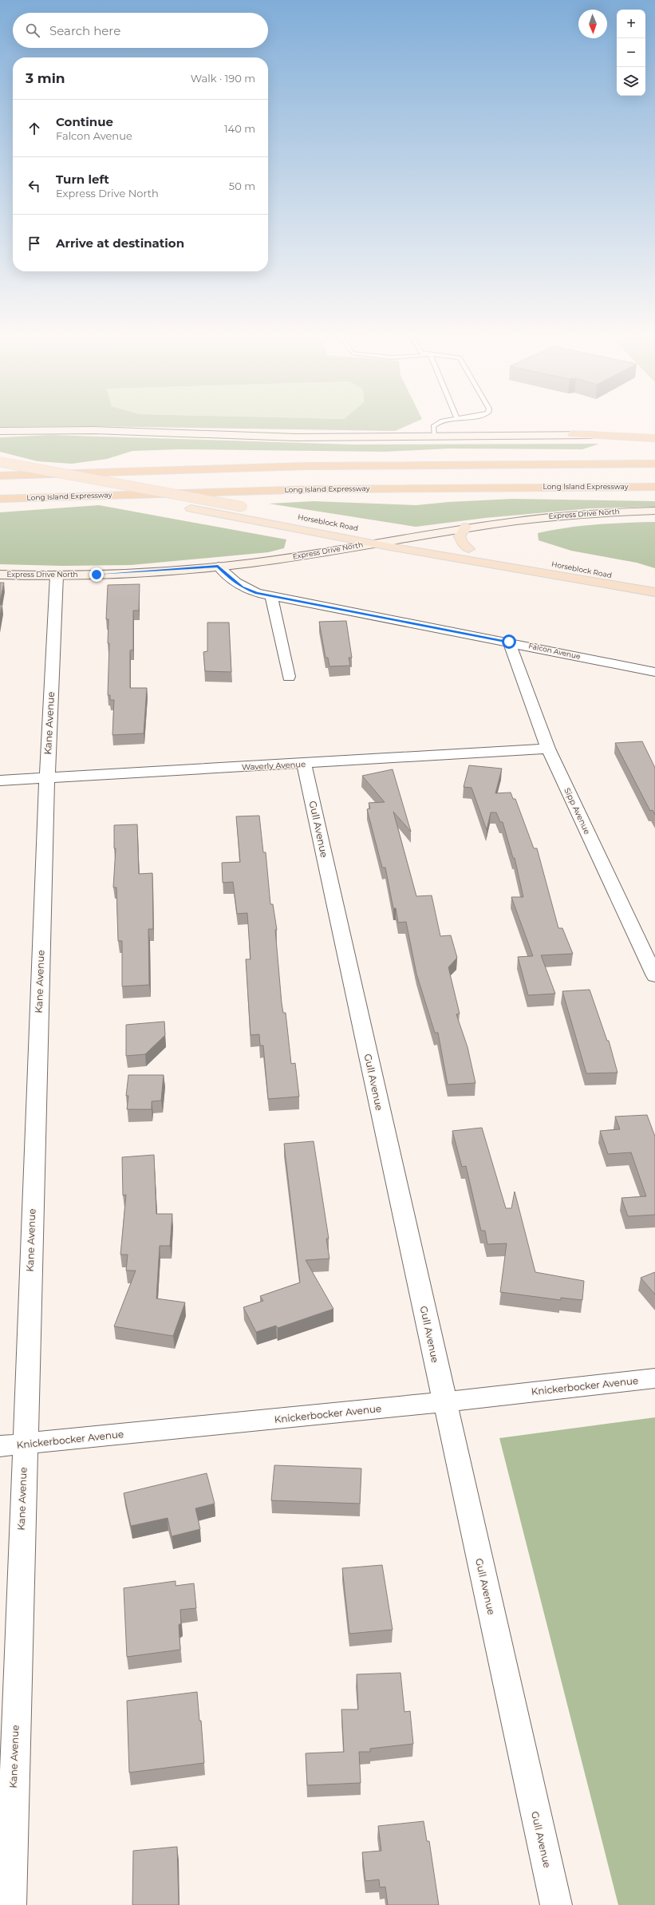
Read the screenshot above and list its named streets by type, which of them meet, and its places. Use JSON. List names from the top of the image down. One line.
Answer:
{"streets":{"highway":["Long Island Expressway"],"main road":["Express Drive North","Horseblock Road"],"street":["Falcon Avenue","Kane Avenue","Waverly Avenue","Sipp Avenue","Gull Avenue","Knickerbocker Avenue"]},"crossings":[["Express Drive North","Horseblock Road"],["Express Drive North","Falcon Avenue"],["Express Drive North","Kane Avenue"],["Falcon Avenue","Sipp Avenue"],["Kane Avenue","Waverly Avenue"],["Kane Avenue","Knickerbocker Avenue"],["Waverly Avenue","Sipp Avenue"],["Waverly Avenue","Gull Avenue"],["Gull Avenue","Knickerbocker Avenue"]],"north":"bottom","page":{"map_buttons":["+","−"],"search":"Search here","heading":["3 min","Walk · 190 m"],"list":[["Continue","Falcon Avenue","140 m"],["Turn left","Express Drive North","50 m"],"Arrive at destination"]}}
